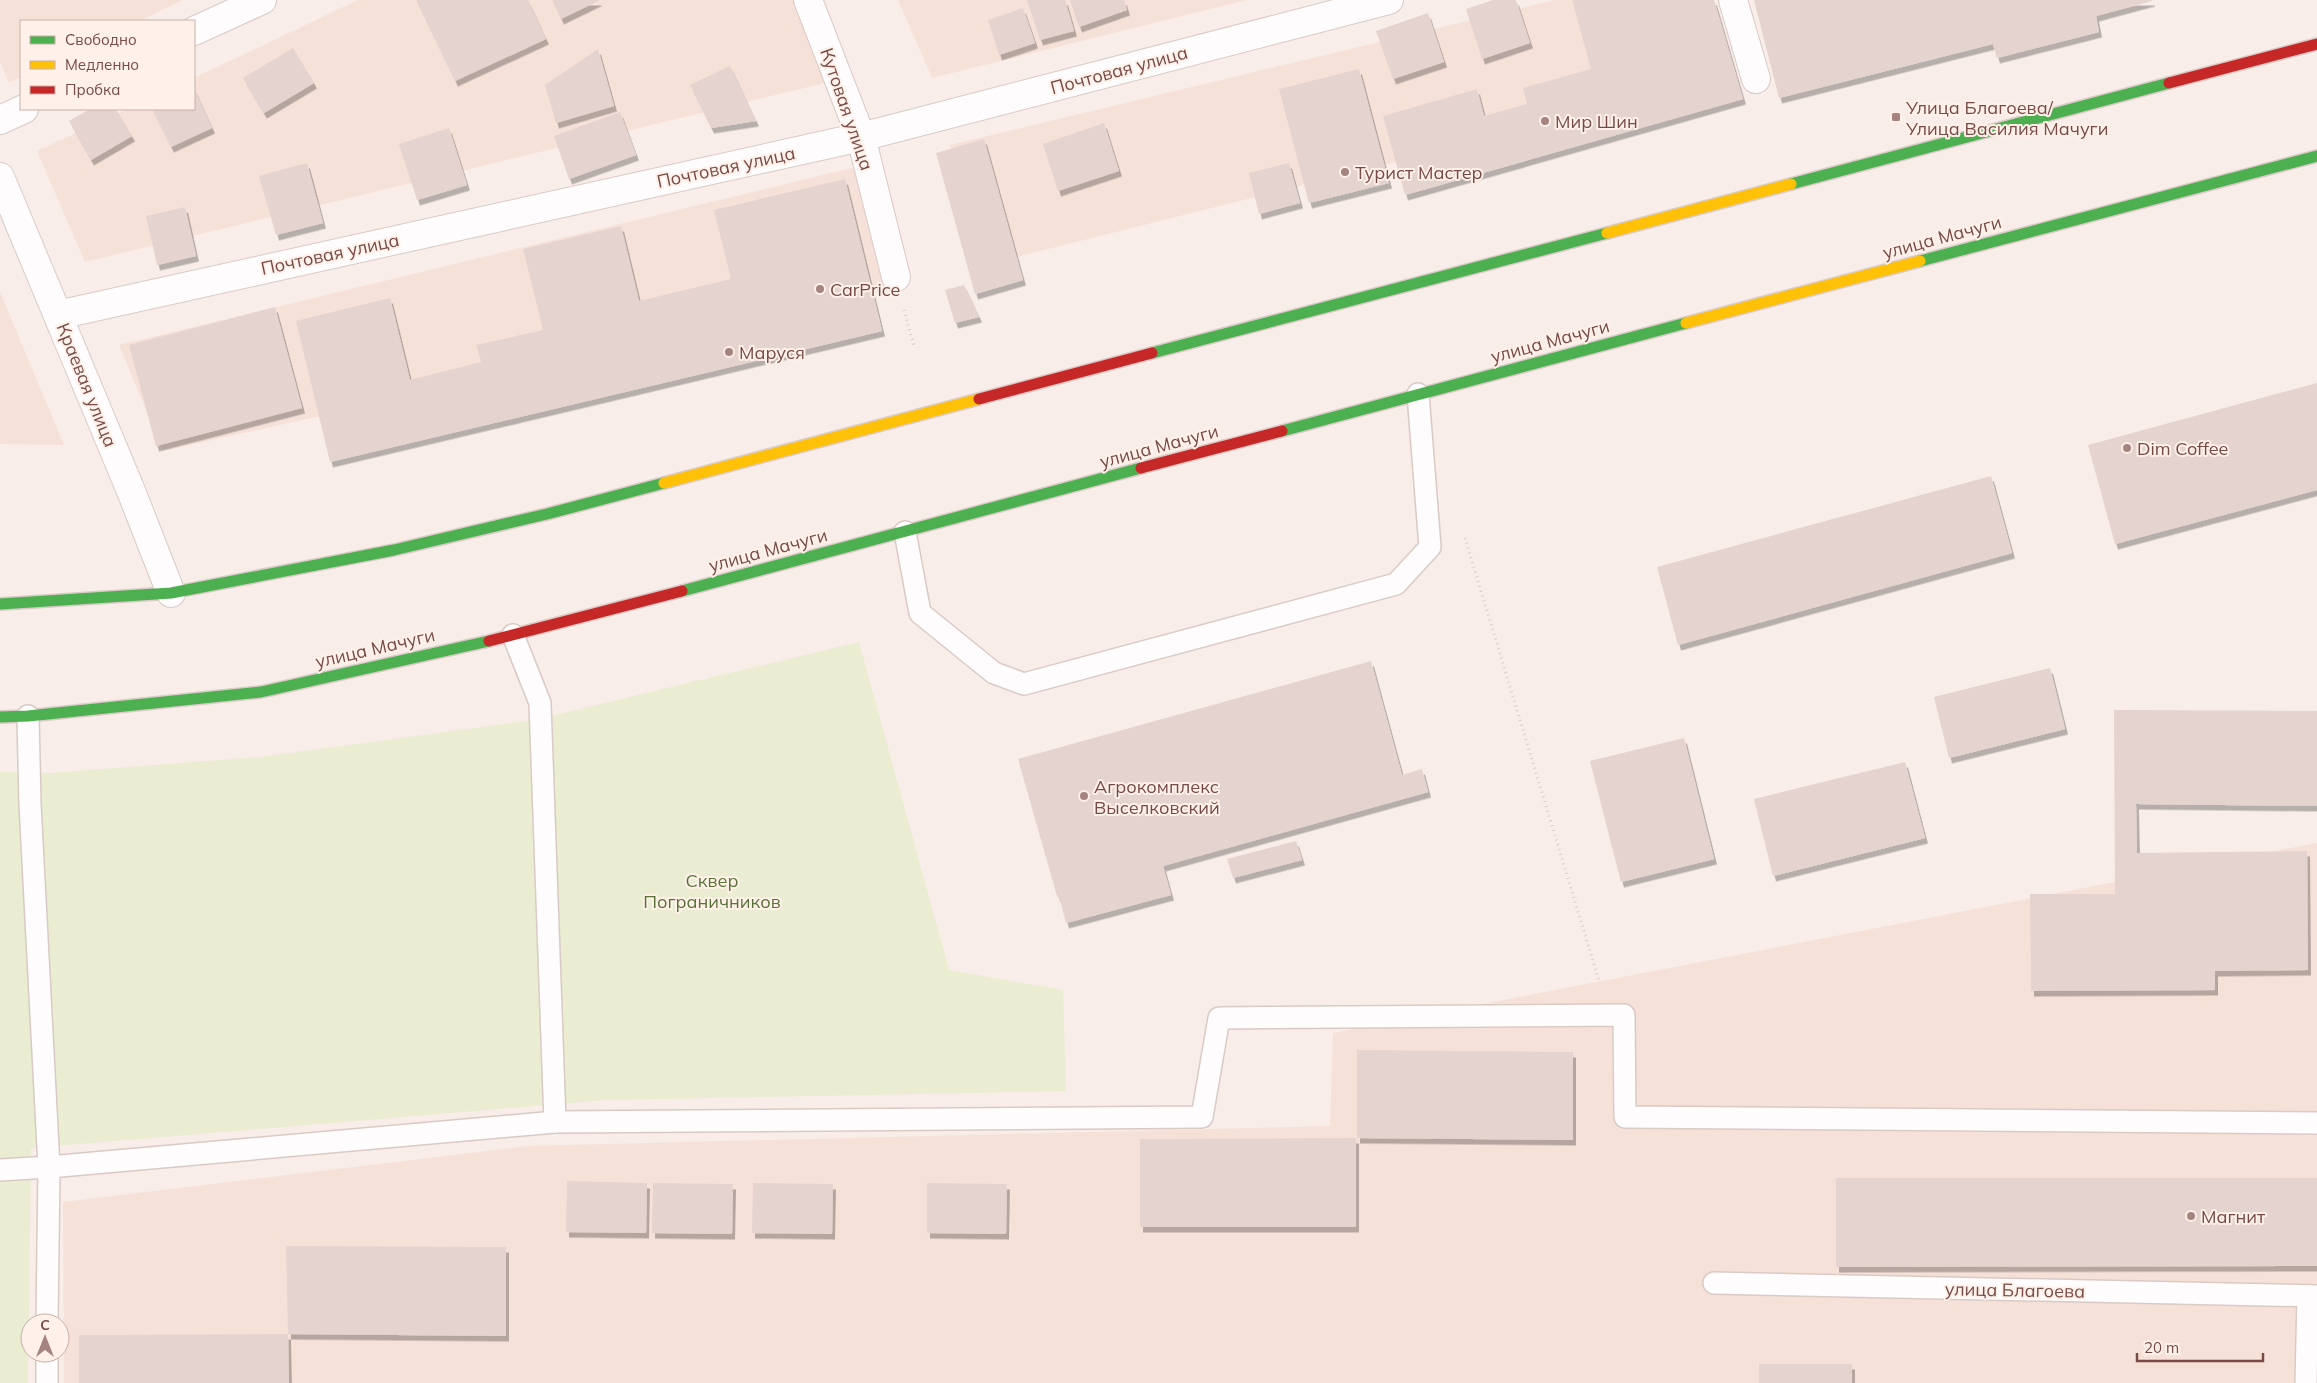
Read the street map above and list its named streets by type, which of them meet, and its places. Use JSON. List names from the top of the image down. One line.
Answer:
{"streets":{"main road":["улица Мачуги"],"street":["Почтовая улица","Кутовая улица","Краевая улица"],"lane":["улица Благоева"]},"crossings":[["Почтовая улица","Кутовая улица"],["Почтовая улица","Краевая улица"]],"parks":["Сквер Пограничников"],"places":{"transit":["Улица Благоева/ Улица Василия Мачуги"],"other":["Мир Шин","Турист Мастер","CarPrice","Маруся","Dim Coffee","Агрокомплекс Выселковский","Магнит"]},"legend":["Свободно","Медленно","Пробка"],"scale_bar":"20 m","north":"top"}
